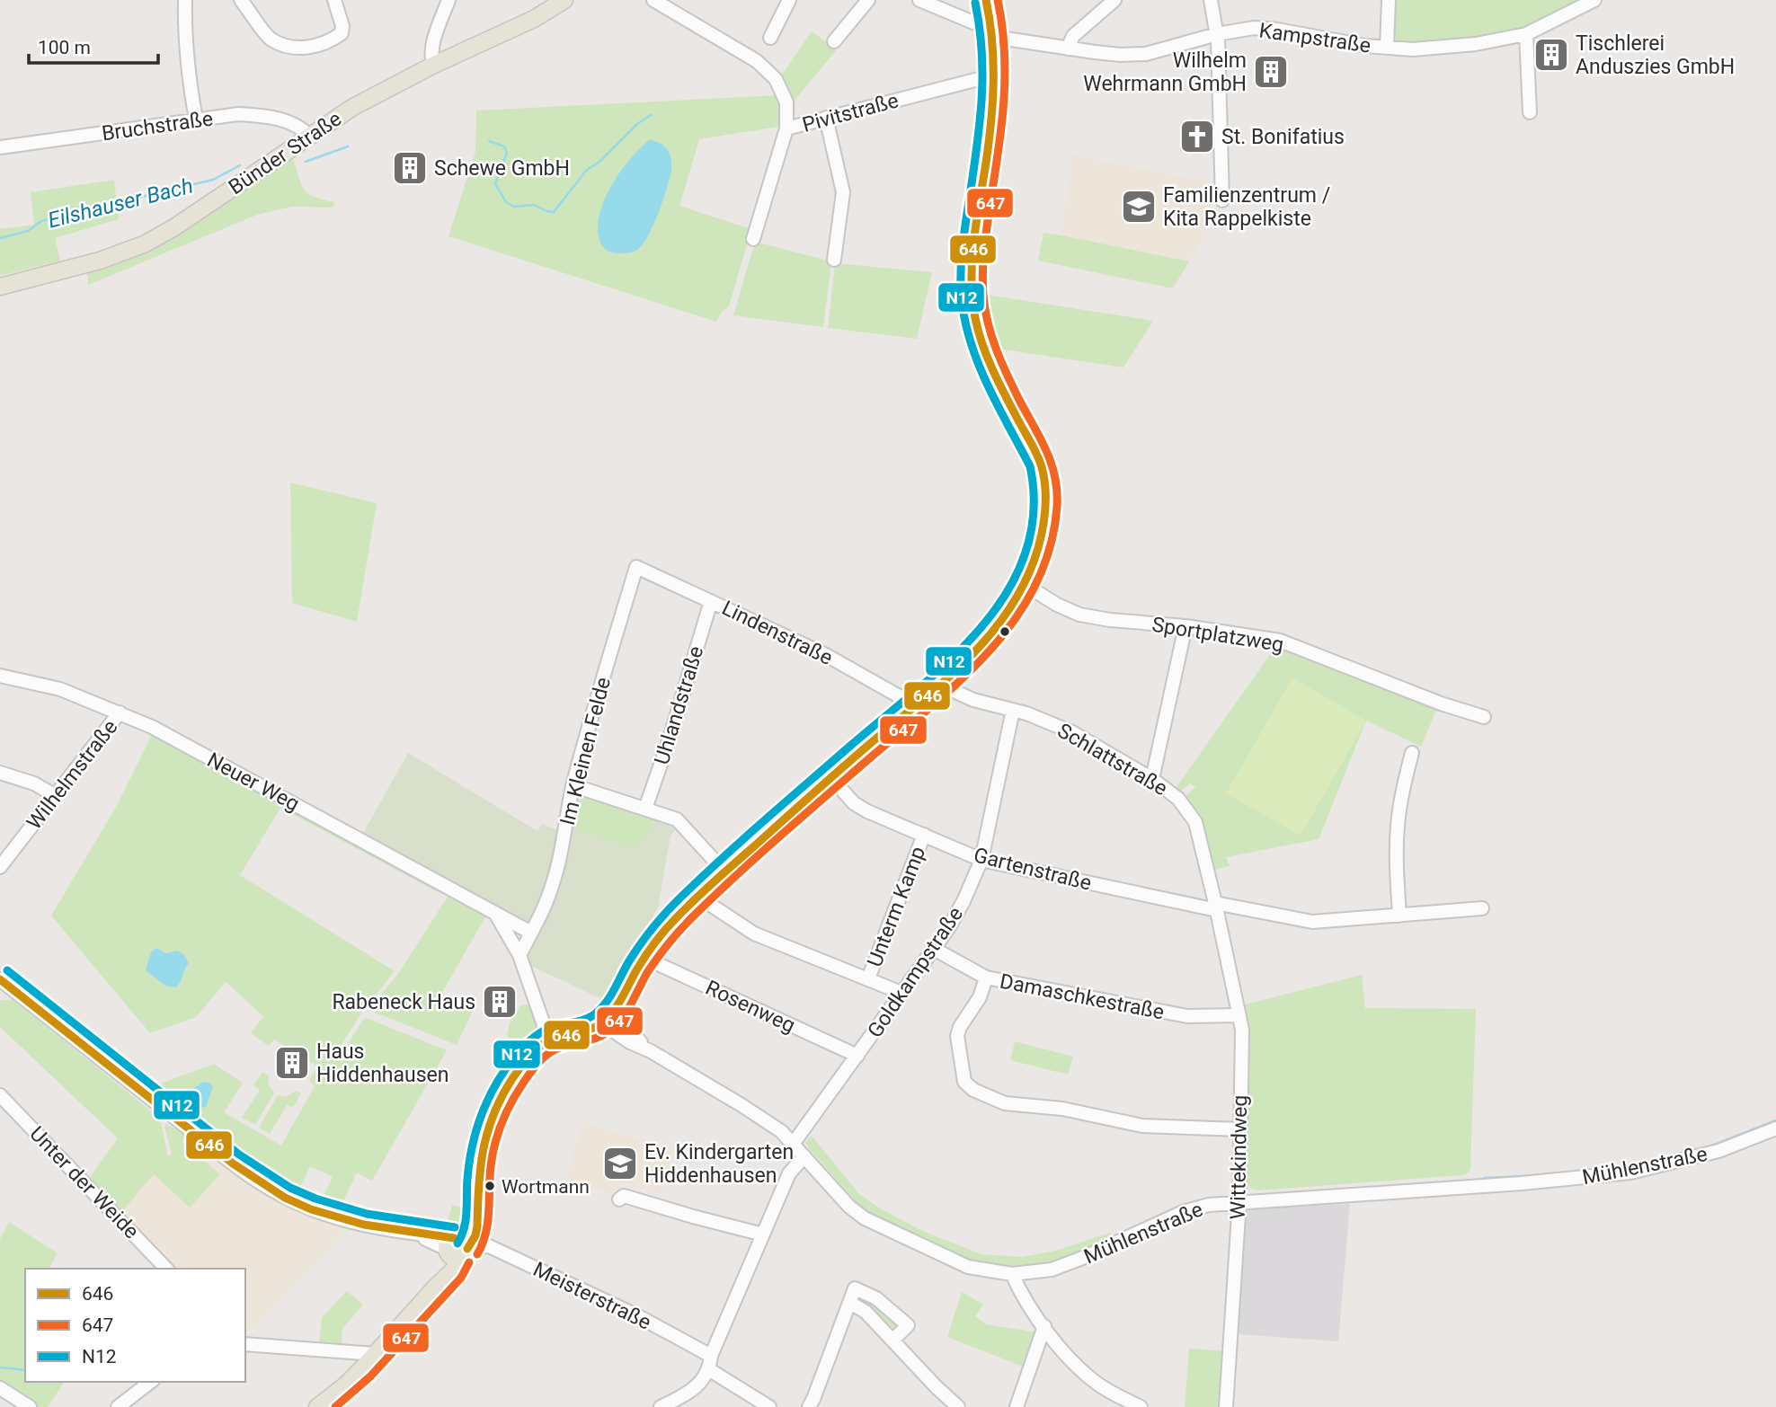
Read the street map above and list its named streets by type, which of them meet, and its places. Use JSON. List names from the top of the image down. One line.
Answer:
{"streets":{"main road":["Bünder Straße"],"street":["Kampstraße","Pivitstraße","Bruchstraße","Lindenstraße","Sportplatzweg","Uhlandstraße","Im Kleinen Felde","Schlattstraße","Wilhelmstraße","Neuer Weg","Gartenstraße","Unterm Kamp","Goldkampstraße","Damaschkestraße","Rosenweg","Wittekindweg","Mühlenstraße","Unter der Weide","Meisterstraße"]},"crossings":[["Bruchstraße","Bünder Straße"],["Lindenstraße","Uhlandstraße"],["Lindenstraße","Im Kleinen Felde"],["Im Kleinen Felde","Neuer Weg"],["Schlattstraße","Gartenstraße"],["Schlattstraße","Goldkampstraße"],["Schlattstraße","Wittekindweg"],["Wilhelmstraße","Neuer Weg"],["Gartenstraße","Unterm Kamp"],["Gartenstraße","Goldkampstraße"],["Gartenstraße","Wittekindweg"],["Goldkampstraße","Damaschkestraße"],["Goldkampstraße","Rosenweg"],["Goldkampstraße","Mühlenstraße"],["Damaschkestraße","Wittekindweg"],["Wittekindweg","Mühlenstraße"]],"water":["Eilshauser Bach"],"places":{"building":["Tischlerei Anduszies GmbH","Wilhelm Wehrmann GmbH","Schewe GmbH","Rabeneck Haus","Haus Hiddenhausen"],"church":["St. Bonifatius"],"school or university":["Familienzentrum / Kita Rappelkiste","Ev. Kindergarten Hiddenhausen"],"other":["Wortmann"]},"lines":["transit line 646","transit line 647","transit line N12"],"legend":["646","647","N12"],"scale_bar":"100 m"}
